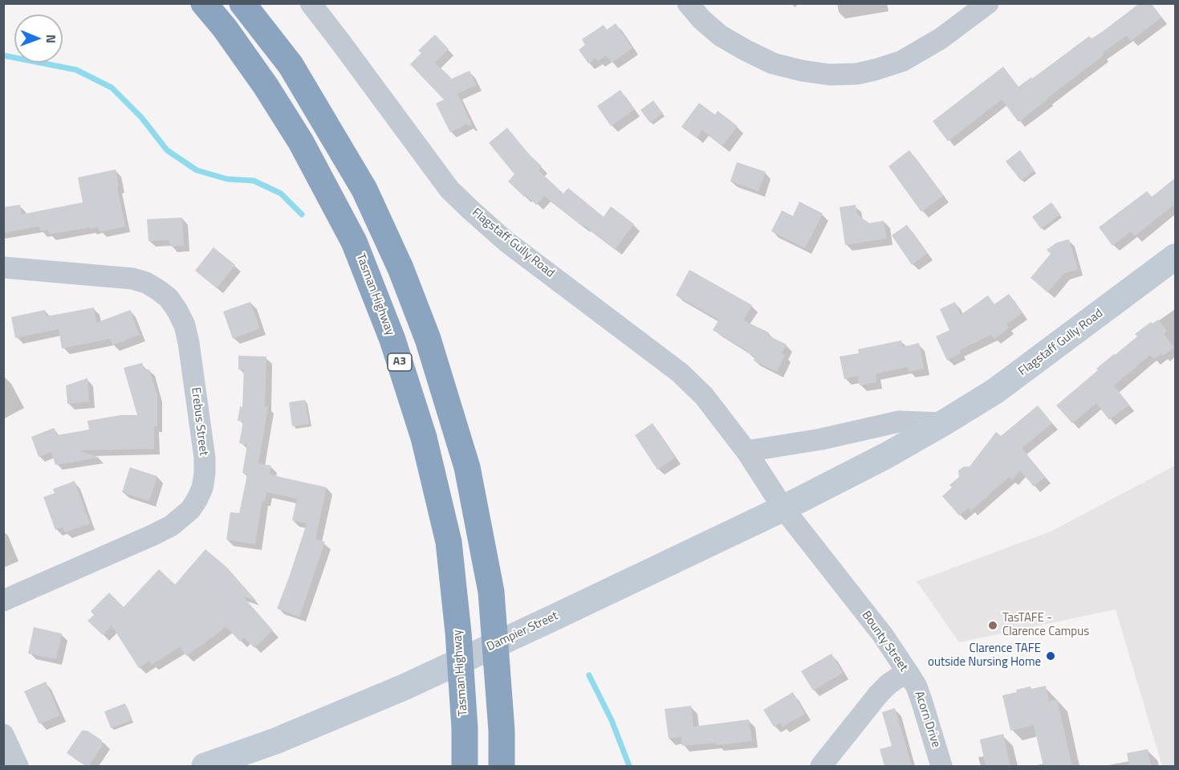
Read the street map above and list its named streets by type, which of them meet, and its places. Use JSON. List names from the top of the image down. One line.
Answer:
{"streets":{"highway":["Tasman Highway","A3"],"street":["Flagstaff Gully Road","Erebus Street","Dampier Street","Bounty Street","Acorn Drive"]},"crossings":[["Flagstaff Gully Road","Dampier Street"],["Flagstaff Gully Road","Bounty Street"],["Dampier Street","Bounty Street"],["Bounty Street","Acorn Drive"]],"places":["TasTAFE - Clarence Campus","Clarence TAFE outside Nursing Home"],"north":"right"}
